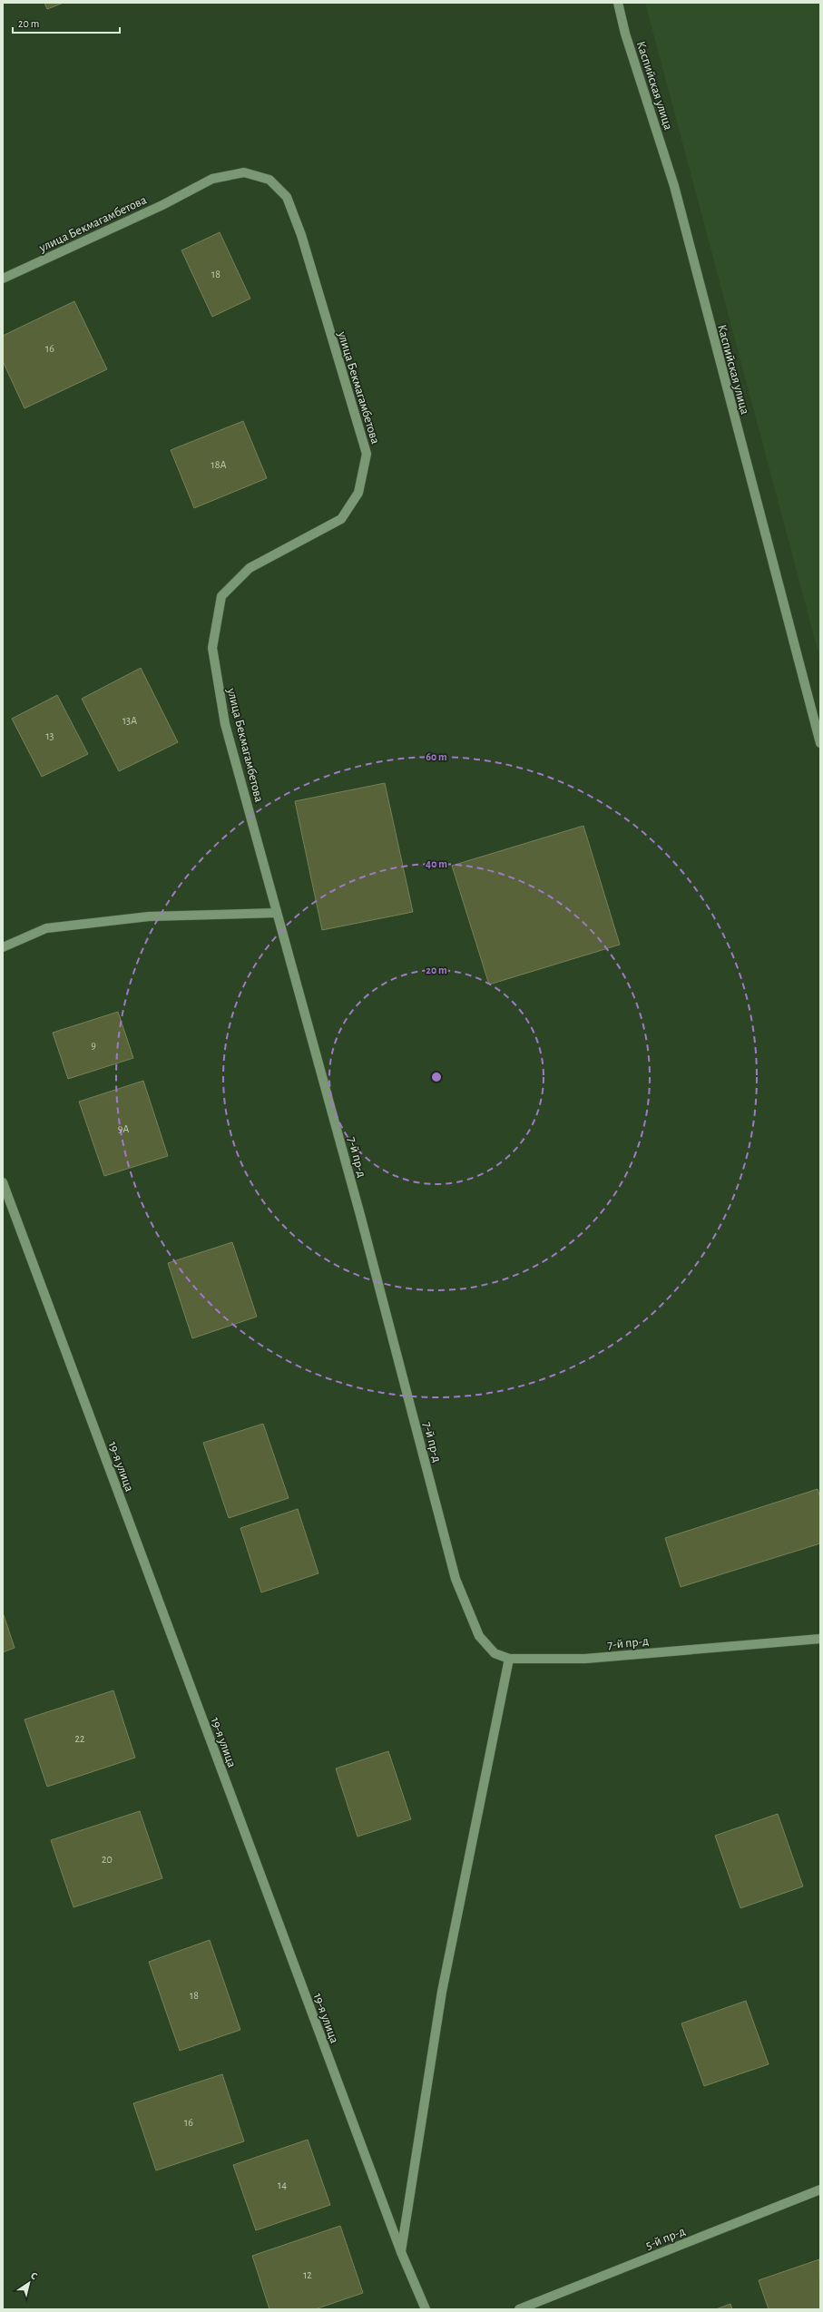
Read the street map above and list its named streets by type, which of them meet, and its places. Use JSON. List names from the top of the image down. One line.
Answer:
{"streets":{"street":["Каспийская улица","улица Бекмагамбетова","7-й пр-д","19-я улица","5-й пр-д"]},"crossings":[["улица Бекмагамбетова","7-й пр-д"]],"house_numbers":["18","16","18А","13А","13","9","9А","22","20","18","16","14","12"],"scale_bar":"20 m","north":"top right","rings":["60 m","40 m","20 m"]}
